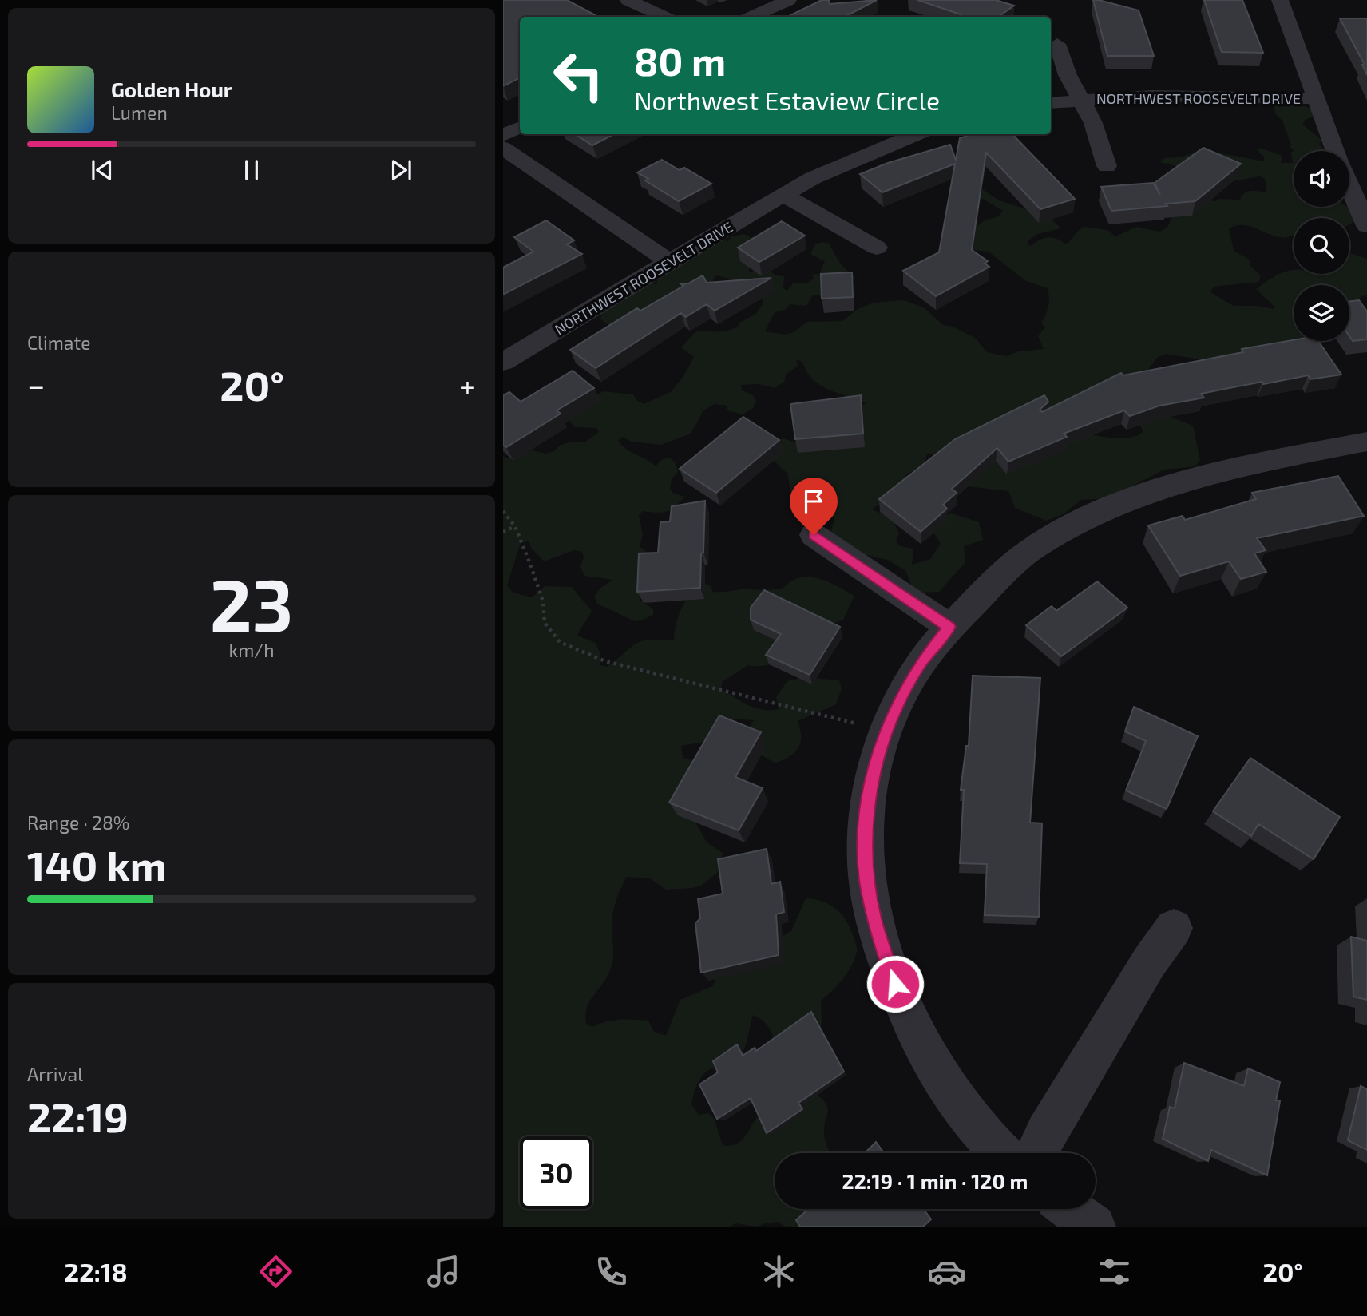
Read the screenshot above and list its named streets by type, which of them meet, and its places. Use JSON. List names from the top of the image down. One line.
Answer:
{"streets":{"street":["NORTHWEST ROOSEVELT DRIVE"]},"page":{"turn":["80 m","Northwest Estaview Circle"],"song":["Golden Hour","Lumen"],"tile":["Climate",["23","km/h"],["Range · 28%","140 km"],["Arrival","22:19"]],"heat":["−","20°","+"],"limit":"30","trip":"22:19 · 1 min · 120 m","tabs":["22:18","20°"]}}
